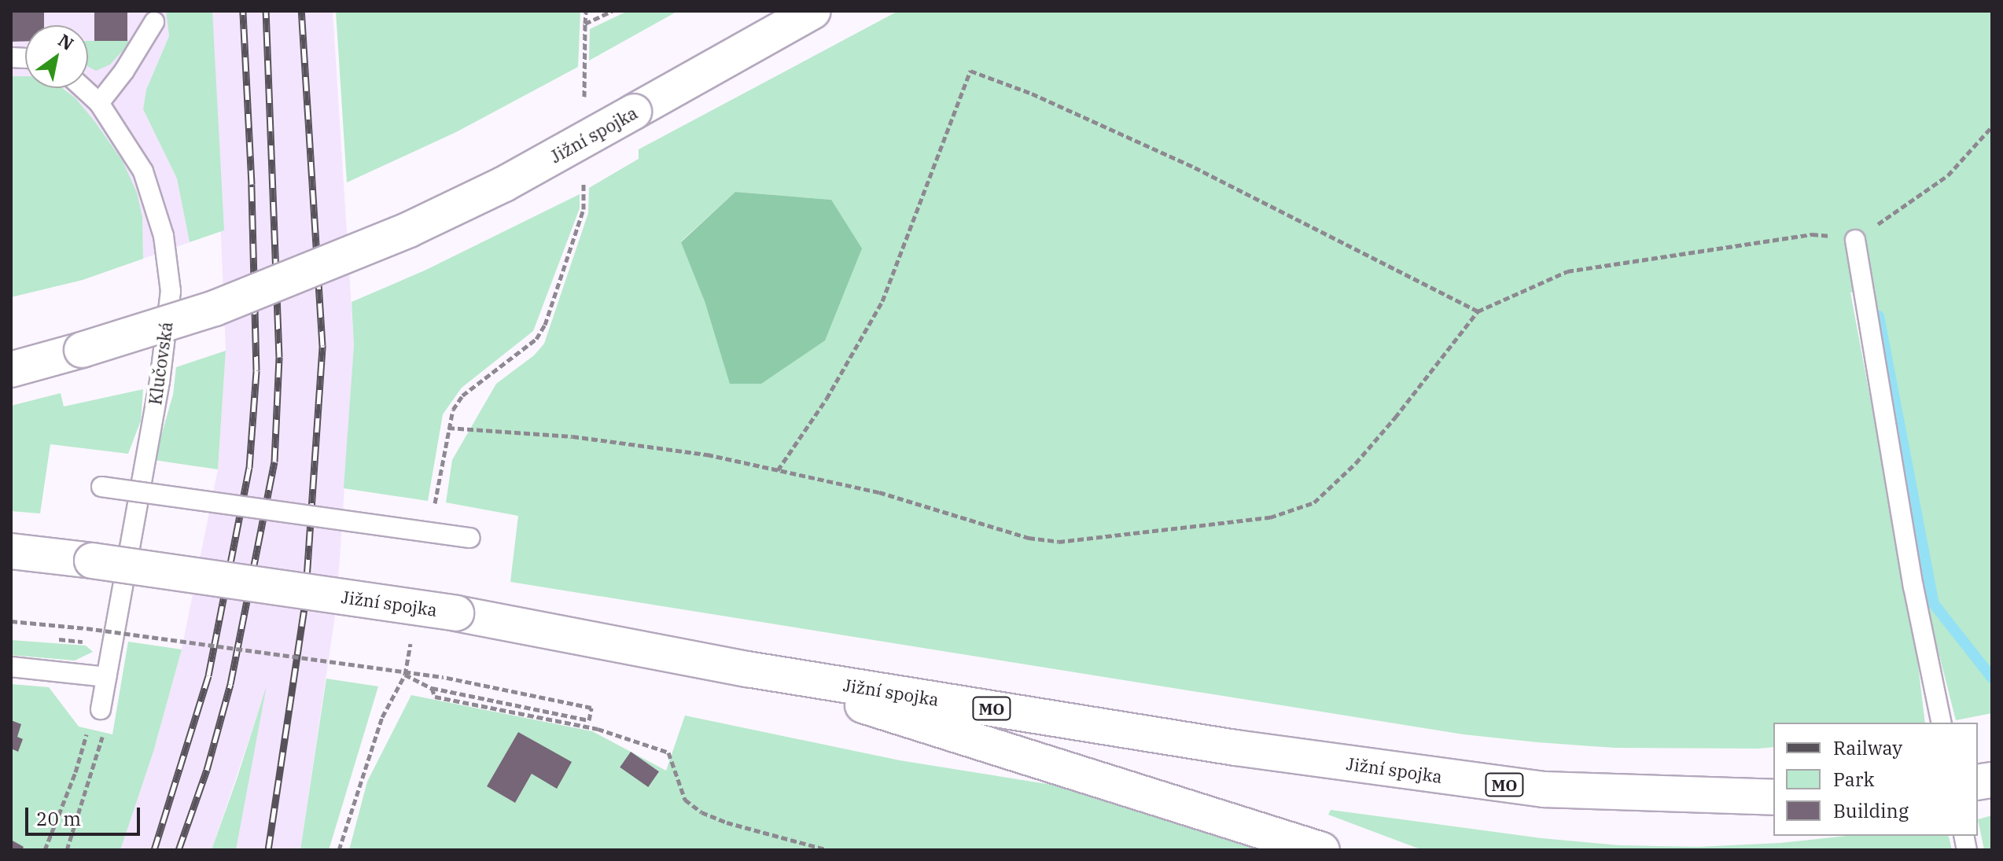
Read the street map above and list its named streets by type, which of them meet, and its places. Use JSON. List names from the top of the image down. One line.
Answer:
{"streets":{"highway":["Jižní spojka","MO"],"lane":["Klučovská"]},"legend":["Railway","Park","Building"],"scale_bar":"20 m","north":"top right"}
